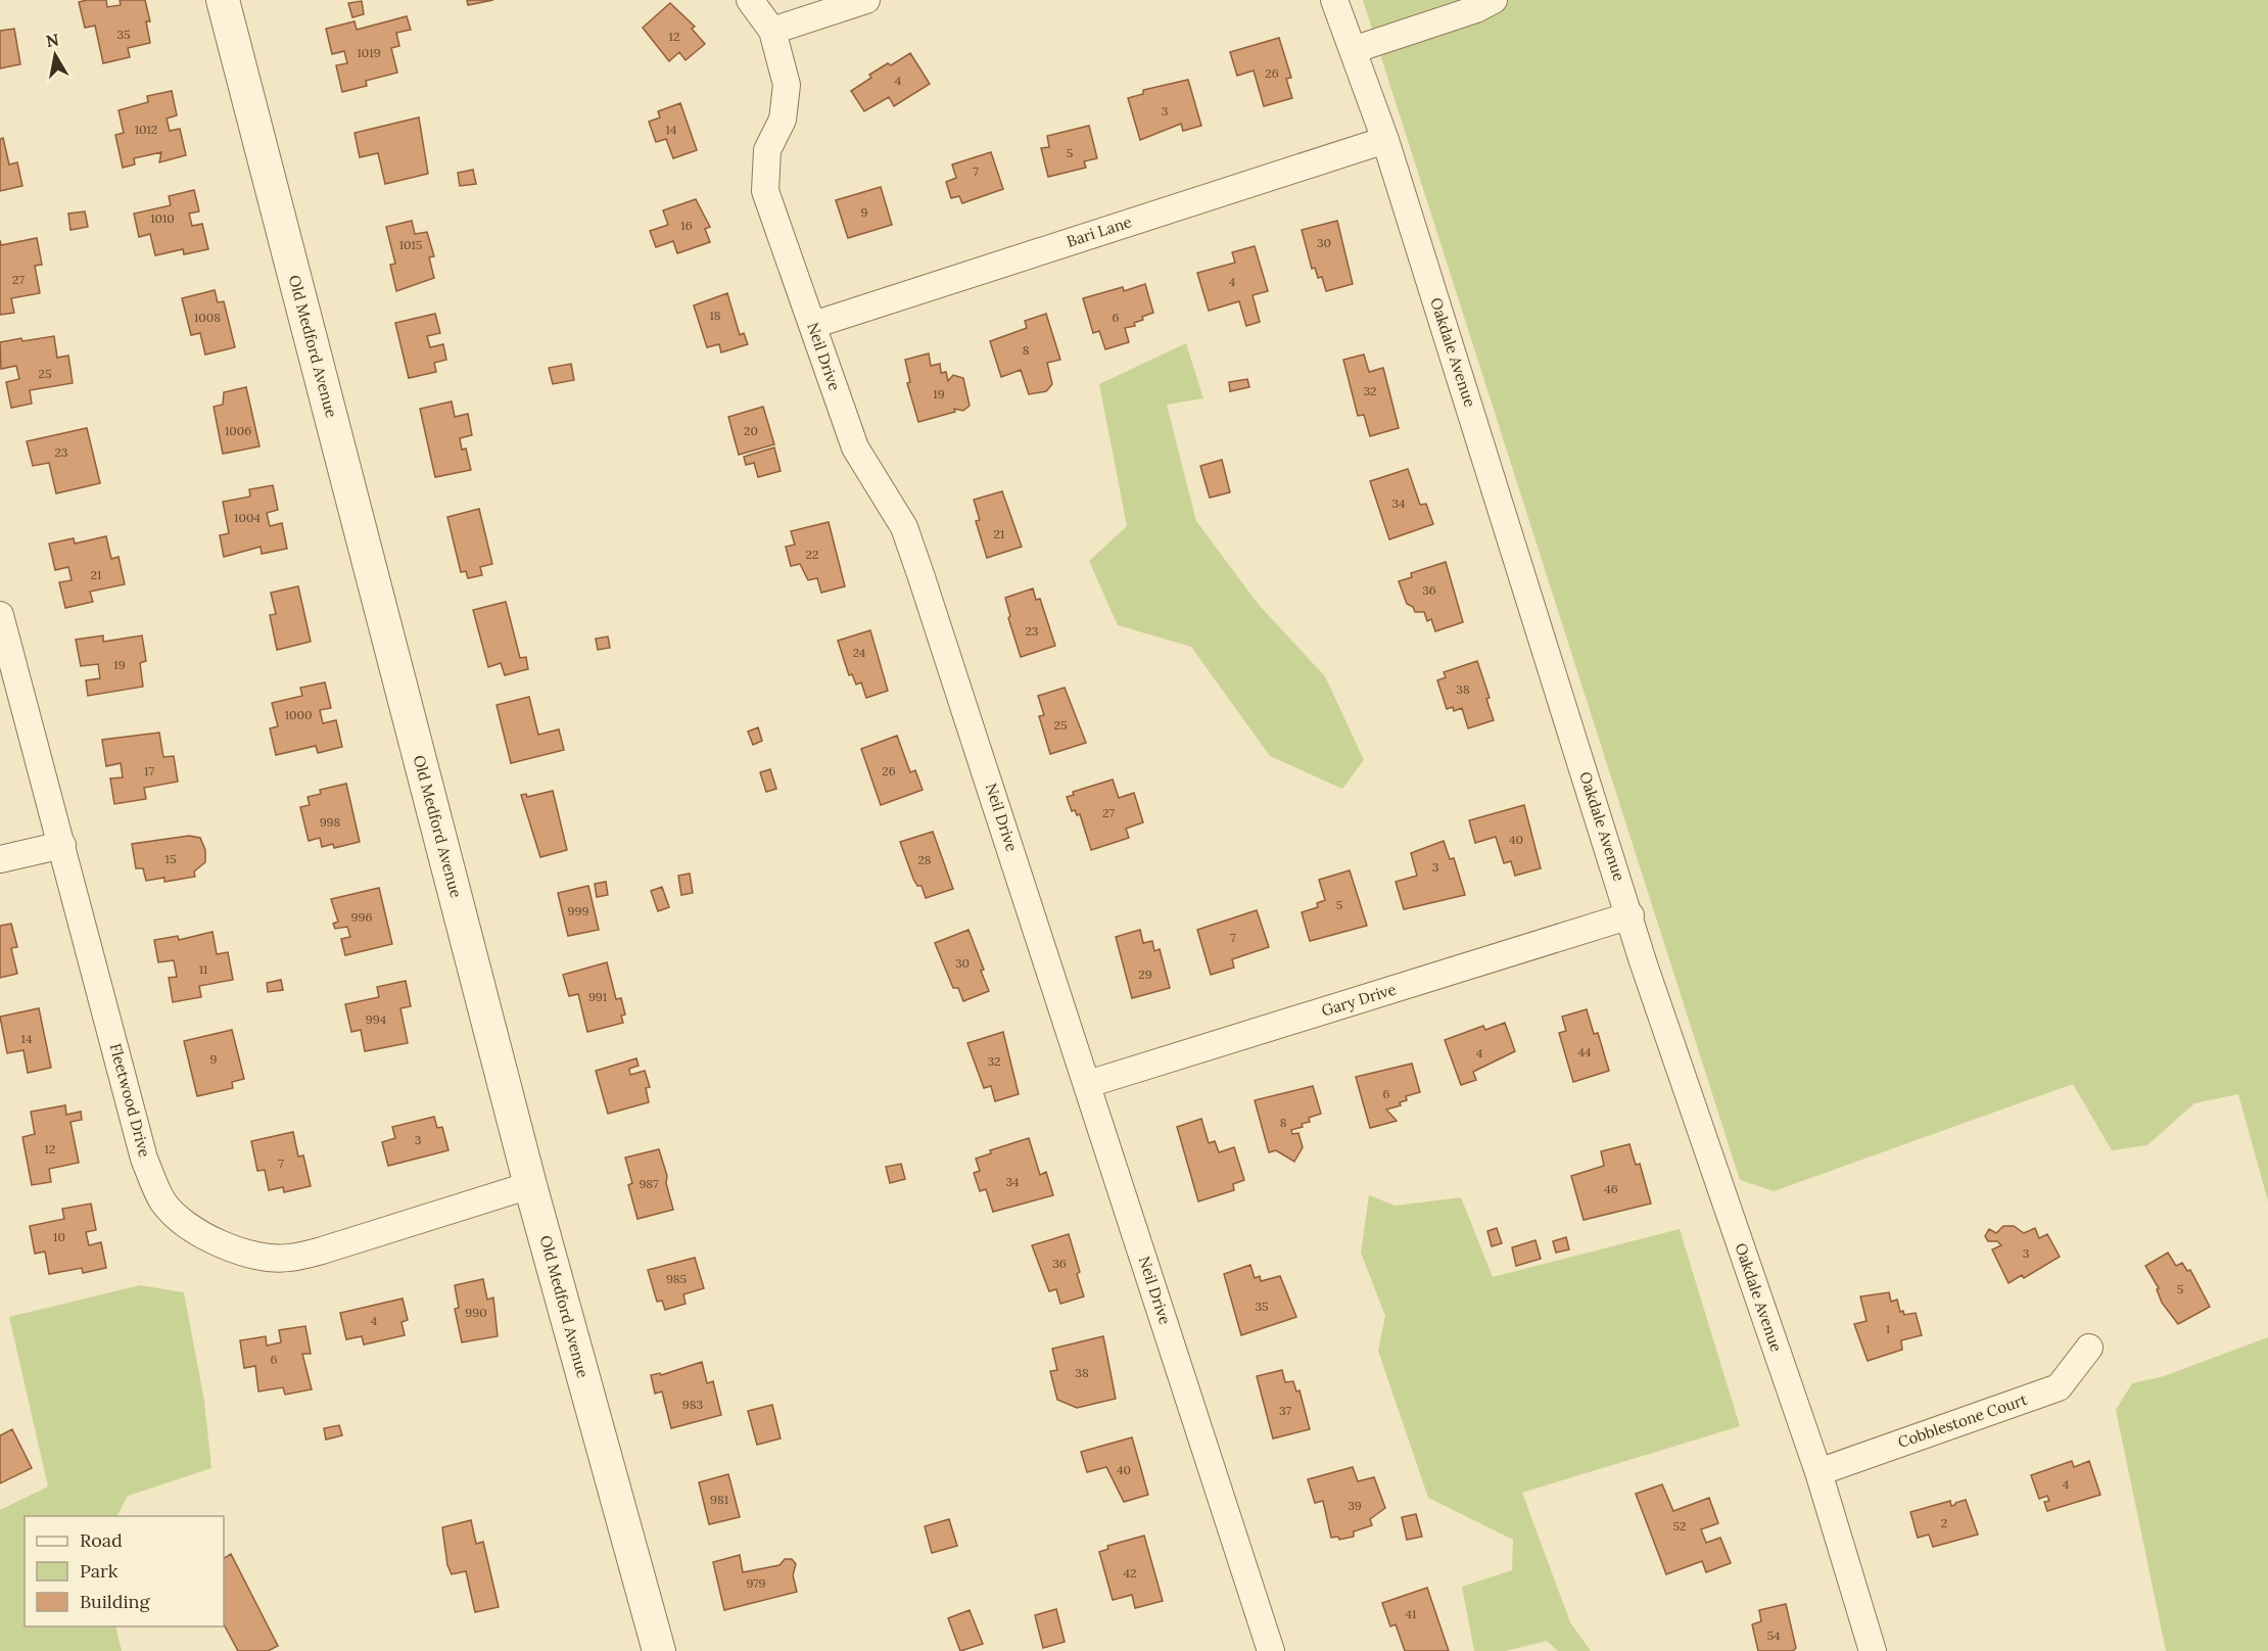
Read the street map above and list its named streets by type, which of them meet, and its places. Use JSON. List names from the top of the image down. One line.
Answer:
{"streets":{"street":["Bari Lane","Old Medford Avenue","Oakdale Avenue","Neil Drive","Gary Drive","Fleetwood Drive","Cobblestone Court"]},"crossings":[["Bari Lane","Oakdale Avenue"],["Bari Lane","Neil Drive"],["Old Medford Avenue","Fleetwood Drive"],["Oakdale Avenue","Gary Drive"],["Oakdale Avenue","Cobblestone Court"],["Neil Drive","Gary Drive"]],"house_numbers":["35","12","1019","26","4","3","1012","14","5","7","9","1010","16","30","1015","27","4","18","1008","6","8","25","32","19","1006","20","23","34","1004","21","22","21","36","23","24","19","38","1000","25","17","26","27","998","40","15","28","3","5","999","996","7","30","11","29","991","994","14","44","4","9","32","6","8","3","12","7","34","987","46","10","3","36","985","5","35","990","4","1","6","38","983","37","40","4","981","39","2","52","42","979","41","54"],"legend":["Road","Park","Building"],"north":"top"}
